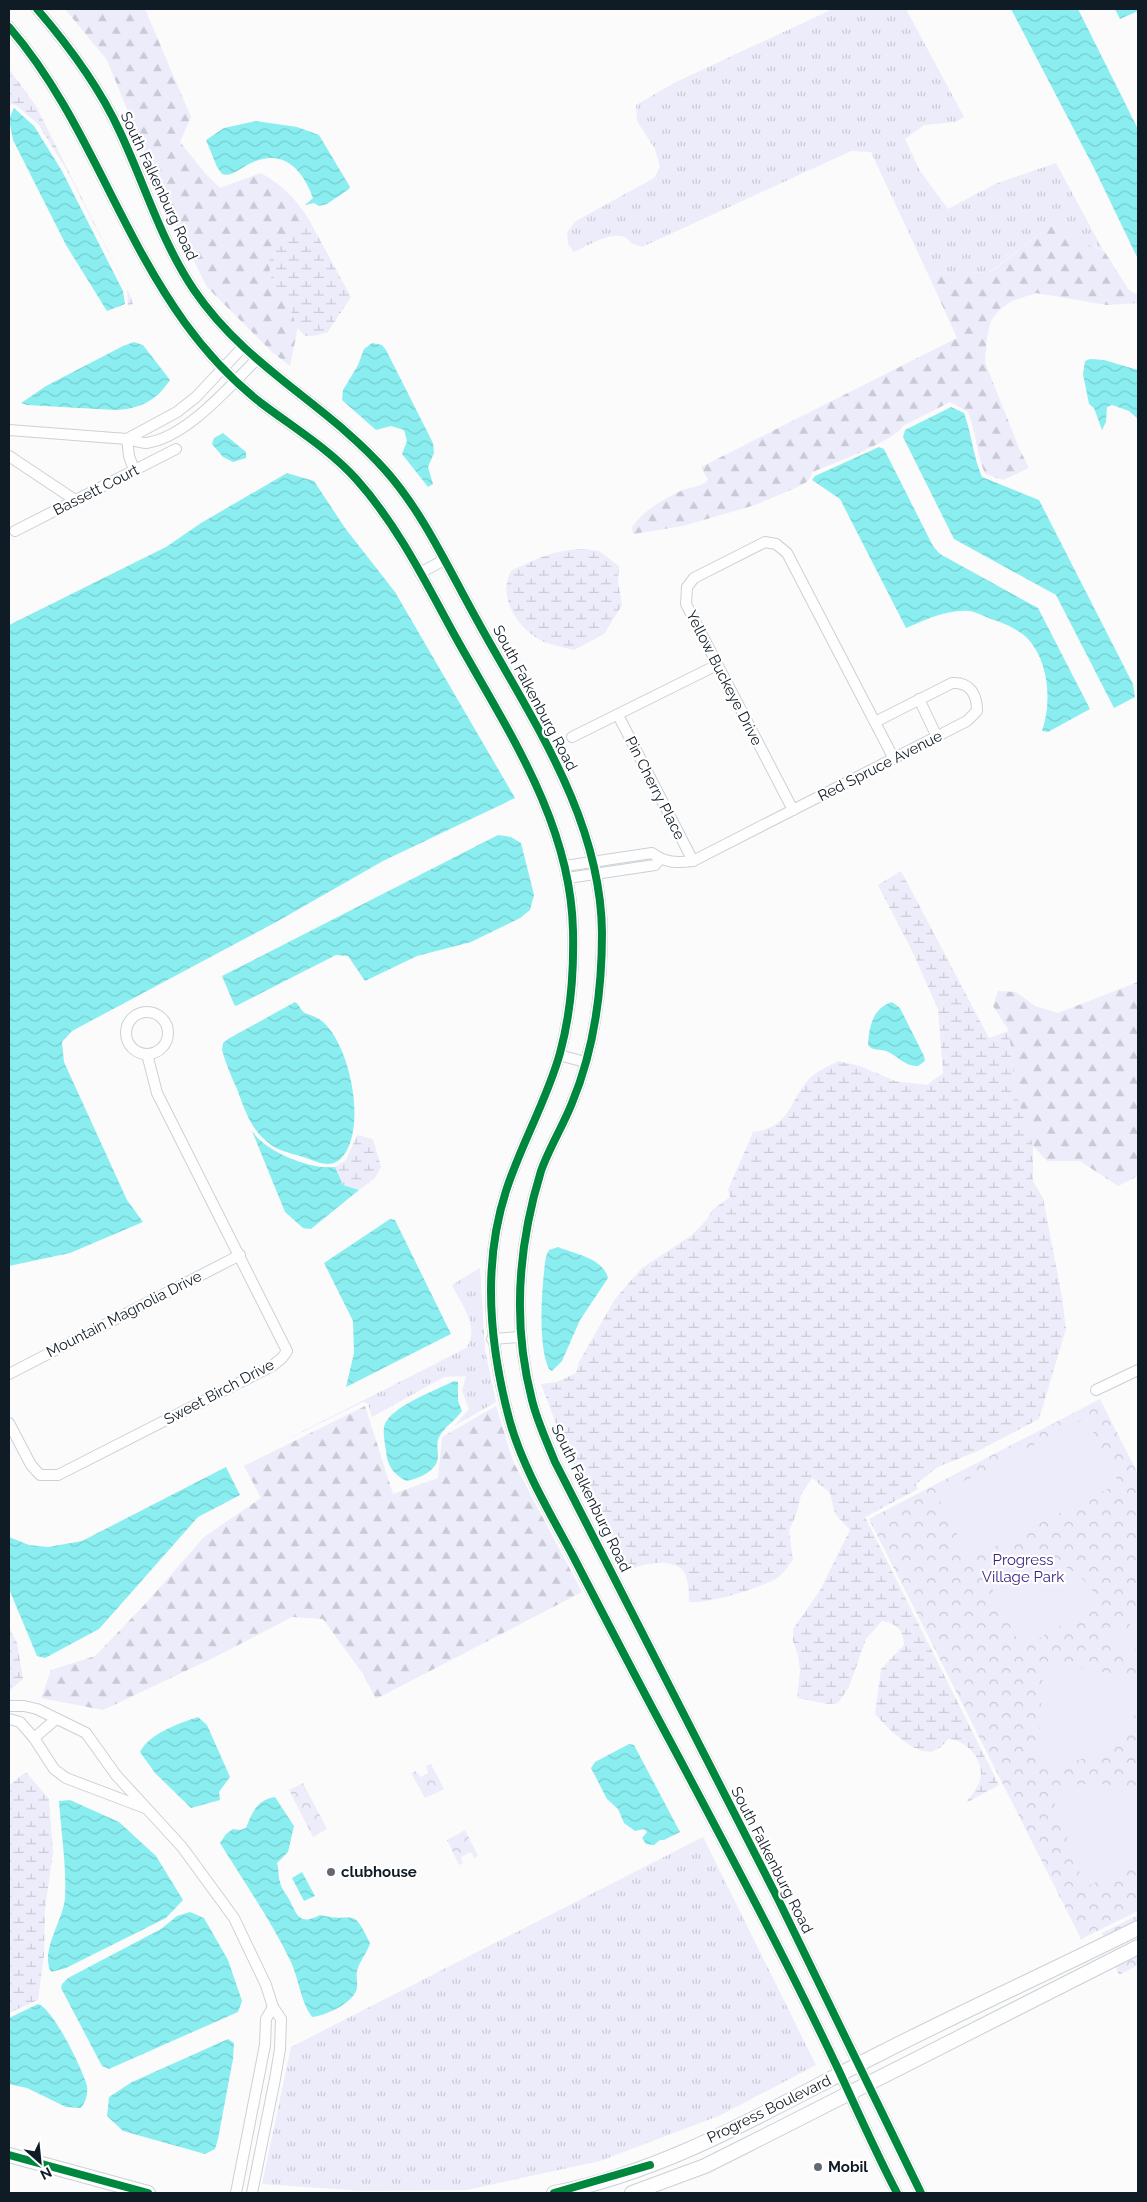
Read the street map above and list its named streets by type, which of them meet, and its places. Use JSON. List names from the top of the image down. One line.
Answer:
{"streets":{"main road":["Progress Boulevard"],"street":["South Falkenburg Road","Bassett Court","Yellow Buckeye Drive","Red Spruce Avenue","Pin Cherry Place","Mountain Magnolia Drive","Sweet Birch Drive"]},"crossings":[["South Falkenburg Road","Red Spruce Avenue"],["South Falkenburg Road","Progress Boulevard"],["Yellow Buckeye Drive","Red Spruce Avenue"],["Red Spruce Avenue","Pin Cherry Place"],["Mountain Magnolia Drive","Sweet Birch Drive"]],"parks":["Progress Village Park"],"places":["clubhouse","Mobil"],"north":"bottom right"}
